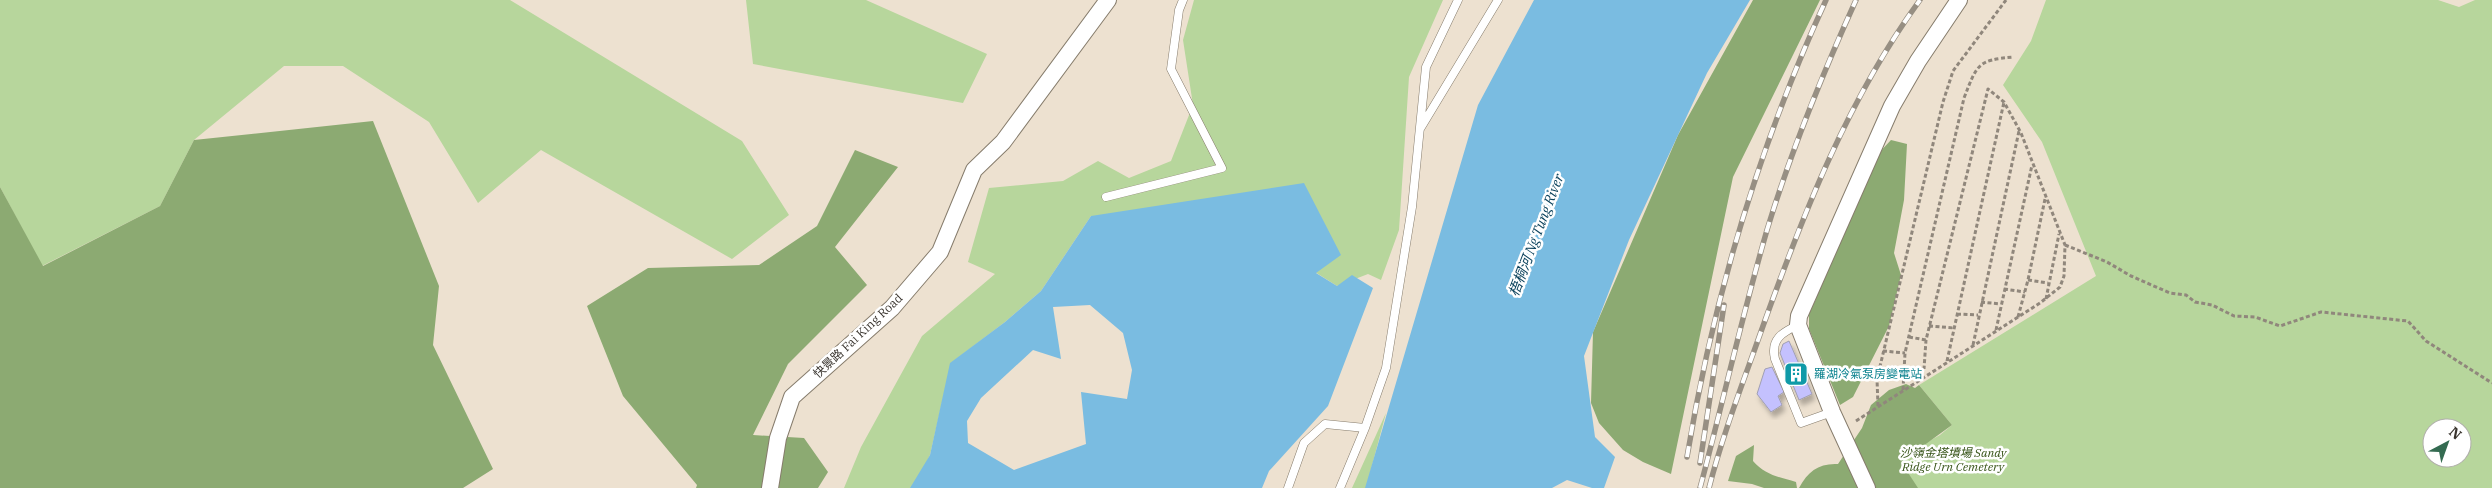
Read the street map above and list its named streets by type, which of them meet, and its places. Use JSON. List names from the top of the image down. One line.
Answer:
{"streets":{"street":["快景路 Fai King Road"]},"water":["梧桐河 Ng Tung River"],"parks":["沙嶺金塔墳場 Sandy Ridge Urn Cemetery"],"places":{"building":["羅湖冷氣泵房變電站"]},"north":"top right"}
